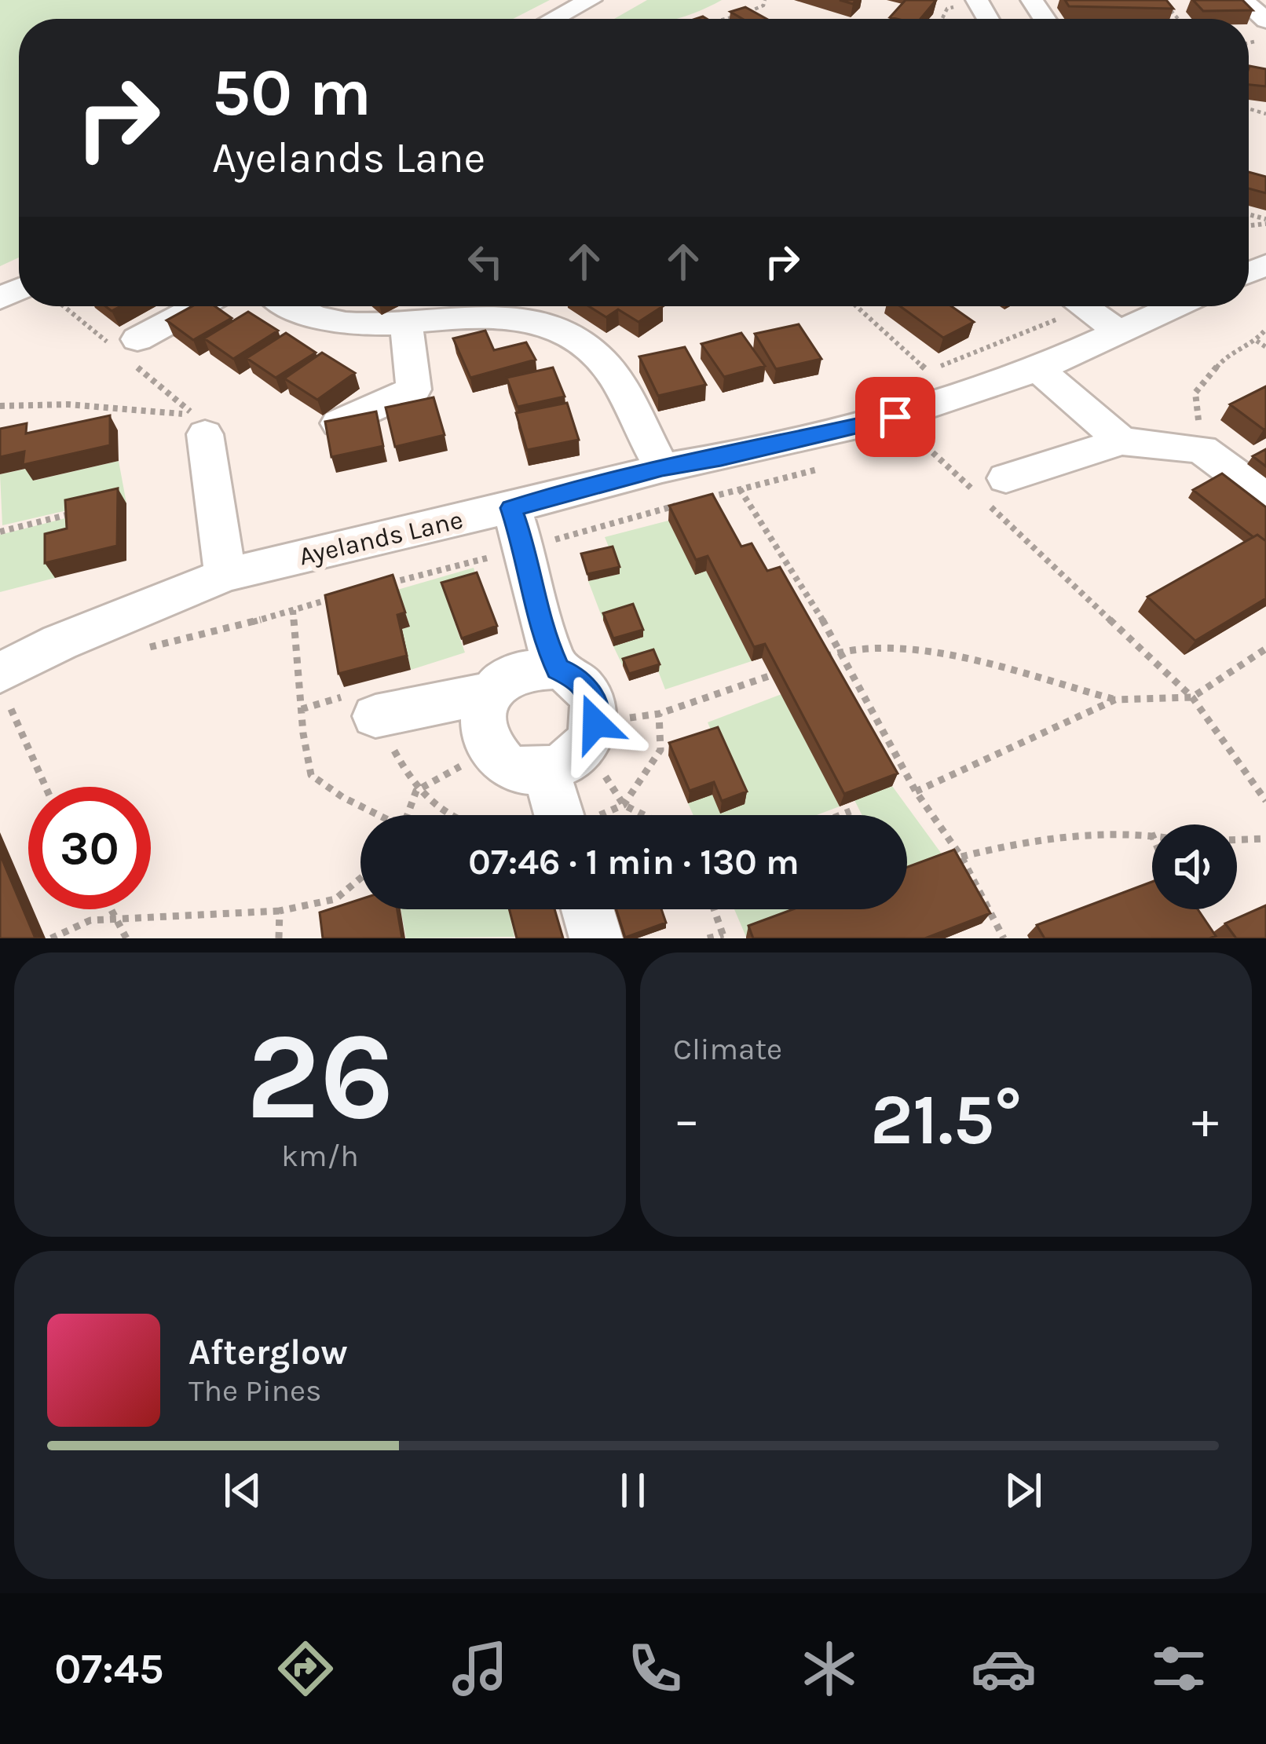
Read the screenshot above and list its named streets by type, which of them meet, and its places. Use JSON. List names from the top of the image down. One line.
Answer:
{"streets":{"street":["Ayelands Lane"]},"page":{"turn":["50 m","Ayelands Lane"],"limit":"30","trip":"07:46 · 1 min · 130 m","tile":[["26","km/h"],"Climate"],"heat":["−","21.5°","+"],"song":["Afterglow","The Pines"],"tabs":"07:45"}}
